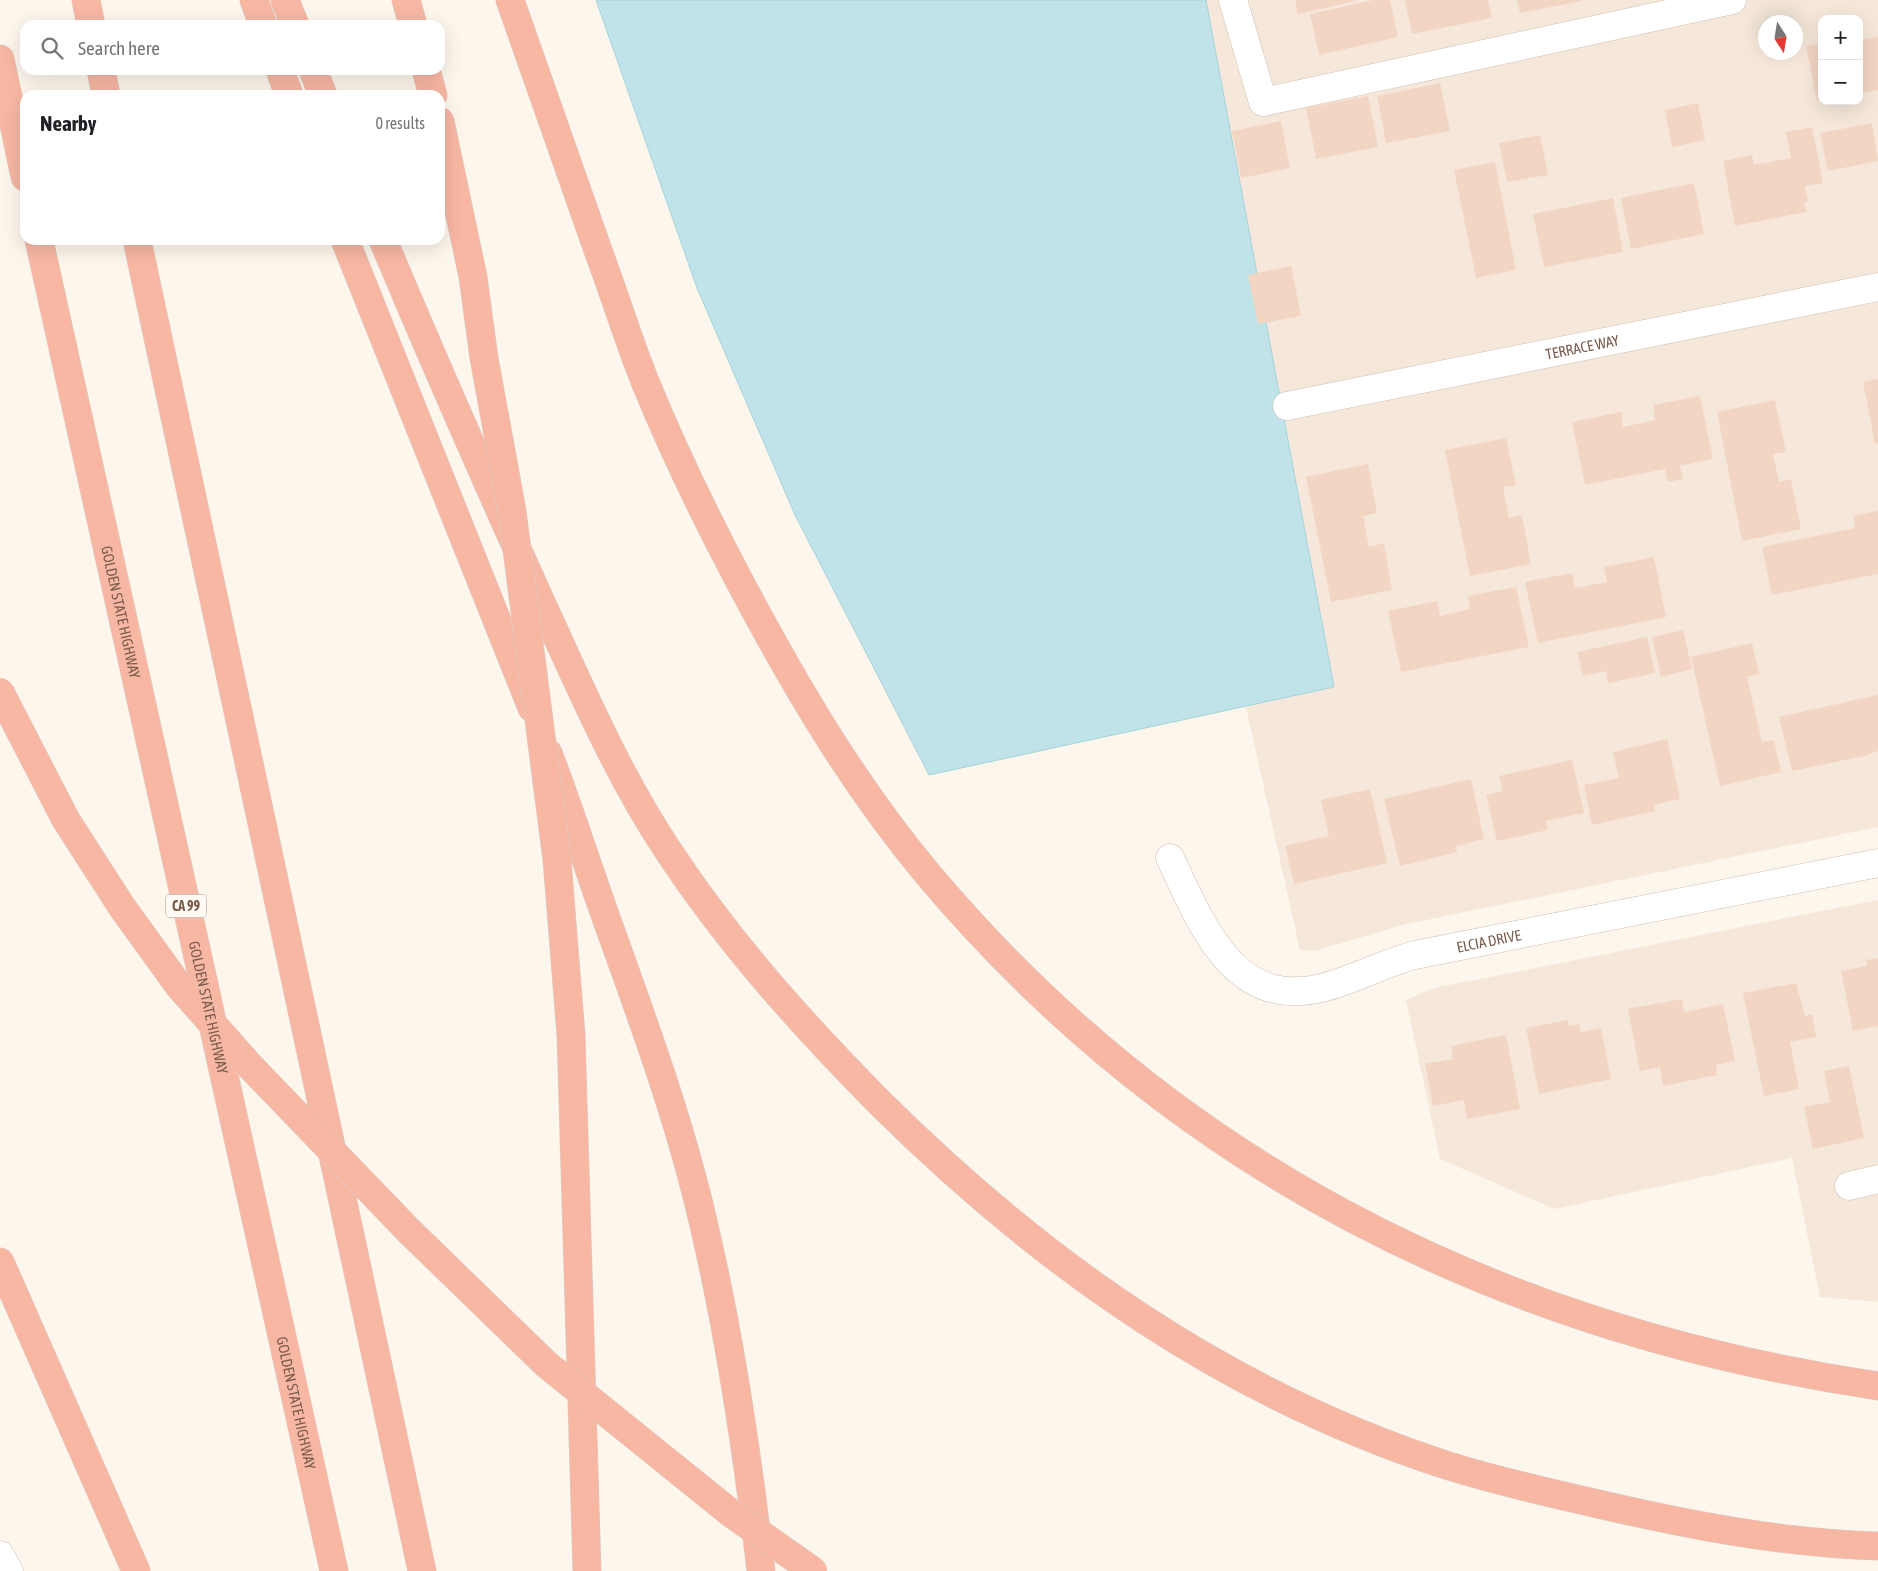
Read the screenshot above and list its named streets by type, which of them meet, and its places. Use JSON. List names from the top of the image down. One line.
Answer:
{"streets":{"highway":["GOLDEN STATE HIGHWAY","CA 99"],"street":["TERRACE WAY","ELCIA DRIVE"]},"north":"bottom","page":{"map_buttons":["+","−"],"search":"Search here","heading":["Nearby","0 results"]}}
